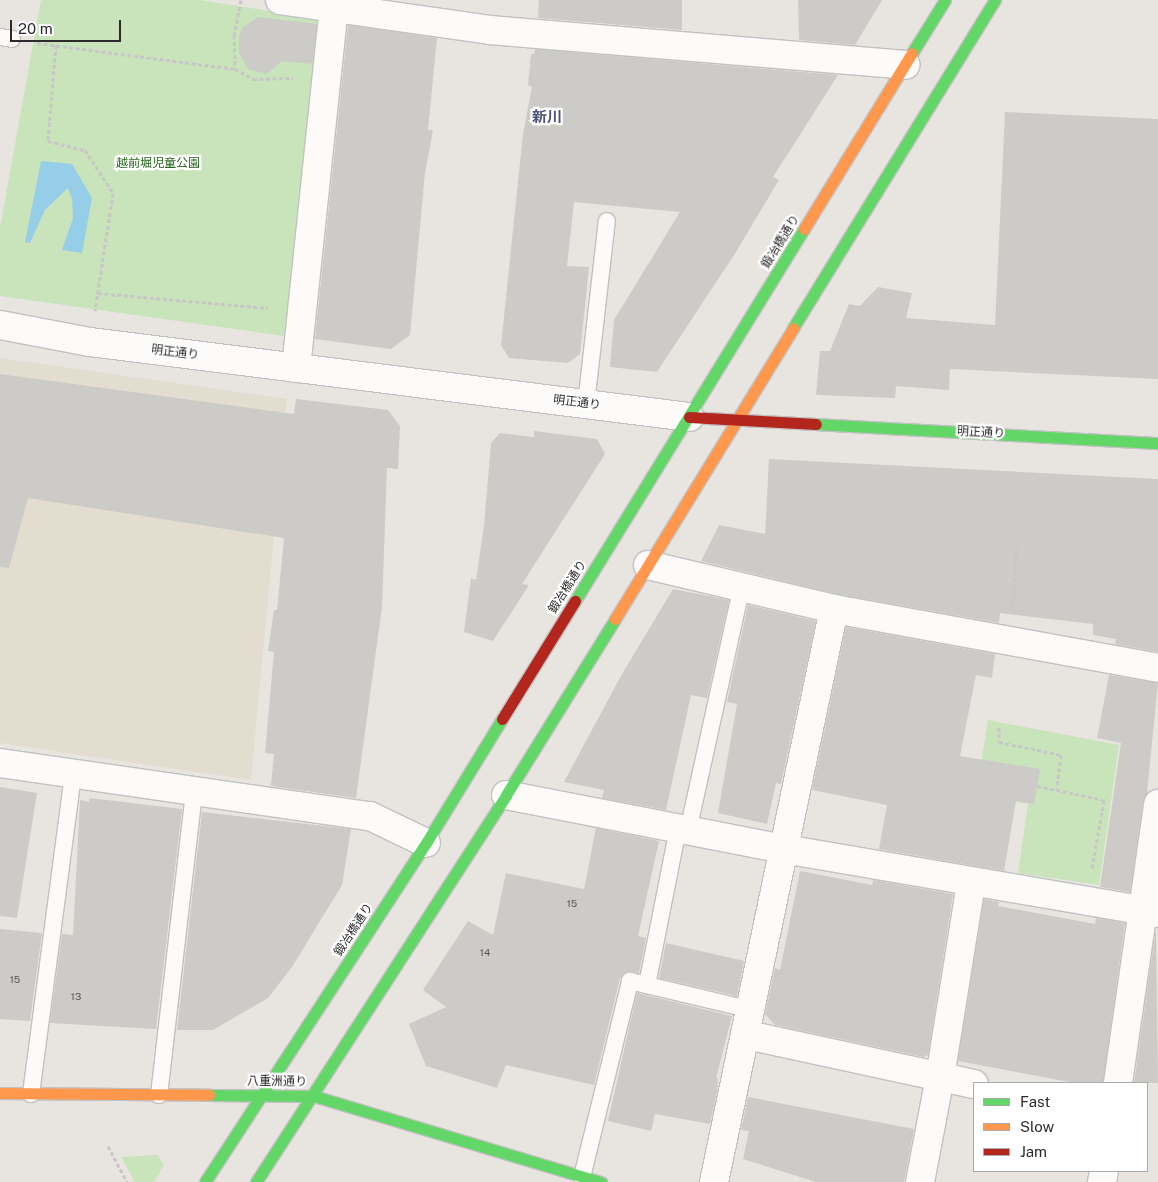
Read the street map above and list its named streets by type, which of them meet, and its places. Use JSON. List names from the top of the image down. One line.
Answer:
{"streets":{"street":["鍛冶橋通り","明正通り","八重洲通り"]},"crossings":[["鍛冶橋通り","明正通り"],["鍛冶橋通り","八重洲通り"]],"districts":["新川"],"parks":["越前堀児童公園"],"house_numbers":["15","14","15","13"],"legend":["Fast","Slow","Jam"],"scale_bar":"20 m"}
